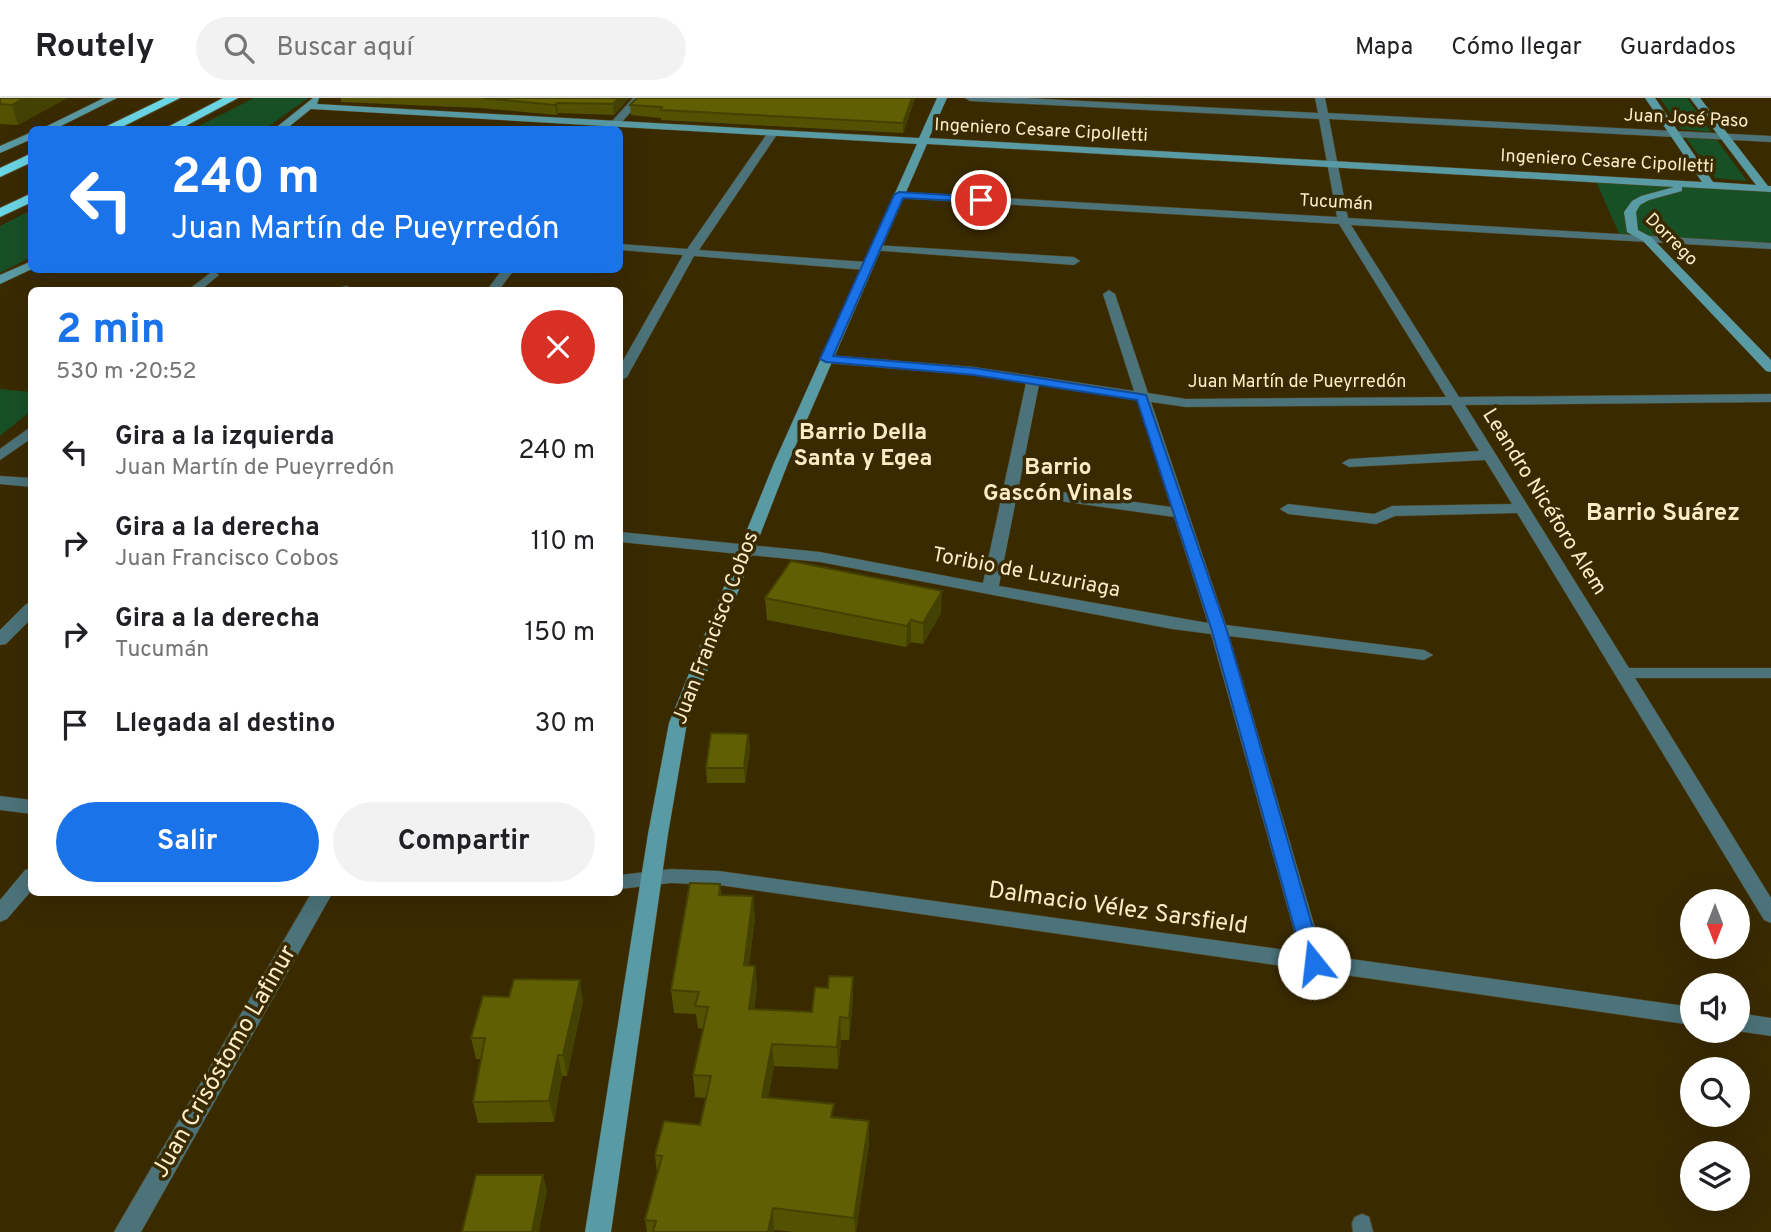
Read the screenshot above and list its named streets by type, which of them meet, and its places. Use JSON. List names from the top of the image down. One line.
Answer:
{"streets":{"street":["Juan José Paso","Ingeniero Cesare Cipolletti","Tucumán","Dorrego","Juan Martín de Pueyrredón","Leandro Nicéforo Alem","Toribio de Luzuriaga","Juan Francisco Cobos","Dalmacio Vélez Sarsfield","Juan Crisóstomo Lafinur"]},"crossings":[["Juan José Paso","Leandro Nicéforo Alem"],["Ingeniero Cesare Cipolletti","Dorrego"],["Ingeniero Cesare Cipolletti","Leandro Nicéforo Alem"],["Ingeniero Cesare Cipolletti","Juan Francisco Cobos"],["Tucumán","Dorrego"],["Tucumán","Leandro Nicéforo Alem"],["Tucumán","Juan Francisco Cobos"],["Juan Martín de Pueyrredón","Leandro Nicéforo Alem"],["Juan Martín de Pueyrredón","Juan Francisco Cobos"],["Toribio de Luzuriaga","Juan Francisco Cobos"],["Juan Francisco Cobos","Dalmacio Vélez Sarsfield"]],"districts":["Barrio Della Santa y Egea","Barrio Gascón Vinals","Barrio Suárez"],"north":"bottom","page":{"header":"Routely","search":"Buscar aquí","nav":["Mapa","Cómo llegar","Guardados"],"turn":["240 m","Juan Martín de Pueyrredón"],"heading":["2 min","530 m · 20:52"],"list":[{"name":"Gira a la izquierda","note":"Juan Martín de Pueyrredón","value":"240 m"},{"name":"Gira a la derecha","note":"Juan Francisco Cobos","value":"110 m"},{"name":"Gira a la derecha","note":"Tucumán","value":"150 m"},{"name":"Llegada al destino","value":"30 m"}],"buttons":["Salir","Compartir"]}}
